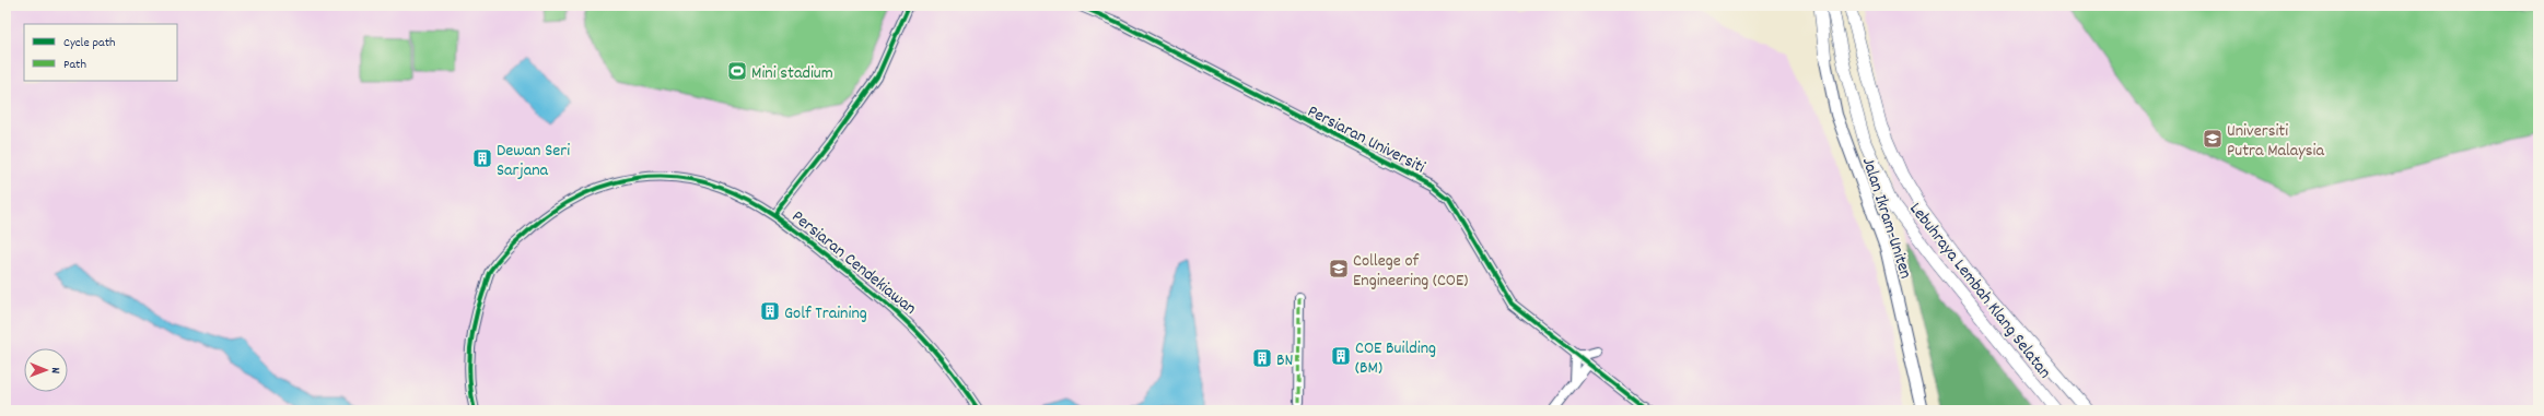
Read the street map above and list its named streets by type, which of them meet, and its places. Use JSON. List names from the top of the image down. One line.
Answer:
{"streets":{"highway":["Lebuhraya Lembah Klang Selatan"],"main road":["Jalan Ikram-Uniten"],"street":["Persiaran Universiti","Persiaran Cendekiawan"]},"places":{"sports":["Mini stadium"],"school or university":["Universiti Putra Malaysia","College of Engineering (COE)"],"building":["Dewan Seri Sarjana","Golf Training","COE Building (BM)","BN"]},"legend":["Cycle path","Path"],"north":"right"}
